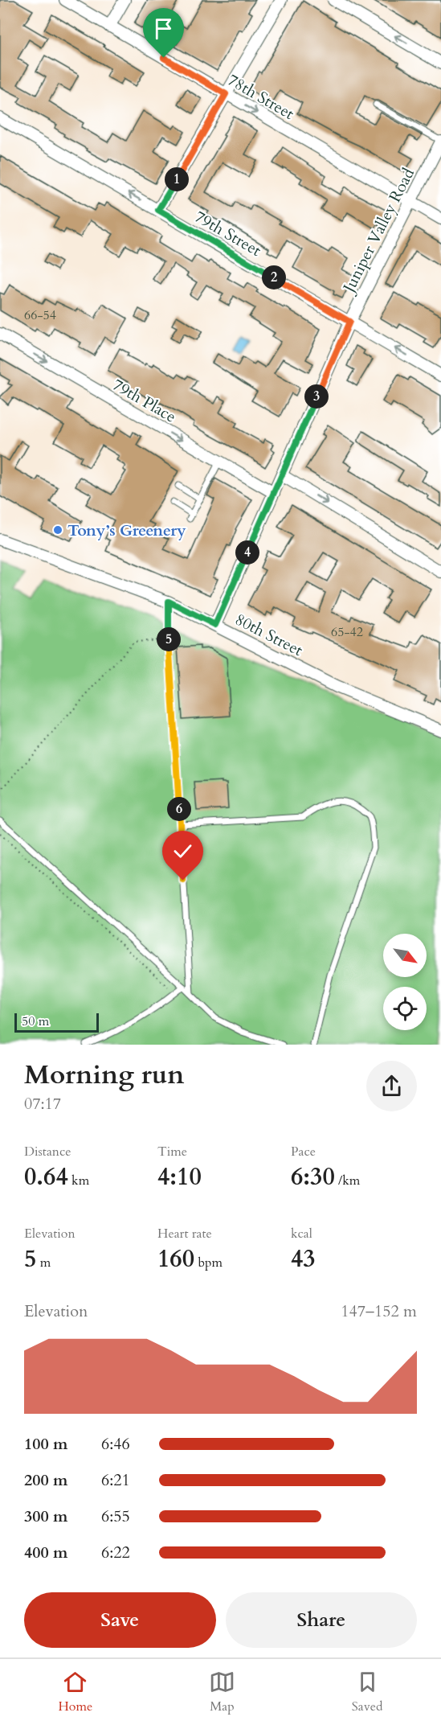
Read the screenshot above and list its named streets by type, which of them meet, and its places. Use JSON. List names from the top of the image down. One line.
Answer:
{"streets":{"street":["78th Street","Juniper Valley Road","79th Street","79th Place","80th Street"]},"crossings":[["78th Street","Juniper Valley Road"],["Juniper Valley Road","79th Street"],["Juniper Valley Road","79th Place"],["Juniper Valley Road","80th Street"]],"one_way":["78th Street","79th Street","79th Place"],"places":["Tony’s Greenery"],"house_numbers":["66-54","65-42"],"scale_bar":"50 m","north":"bottom right","page":{"pins":["1","2","3","4","5","6"],"scale":"50 m","heading":["Morning run","07:17"],"stats":[["Distance","0.64 km"],["Time","4:10"],["Pace","6:30 /km"],["Elevation","5 m"],["Heart rate","160 bpm"],["kcal","43"]],"chart":["Elevation","147–152 m"],"list":[{"name":"100 m","note":"6:46"},{"name":"200 m","note":"6:21"},{"name":"300 m","note":"6:55"},{"name":"400 m","note":"6:22"}],"buttons":["Save","Share"],"tabs":["Home","Map","Saved"]}}
